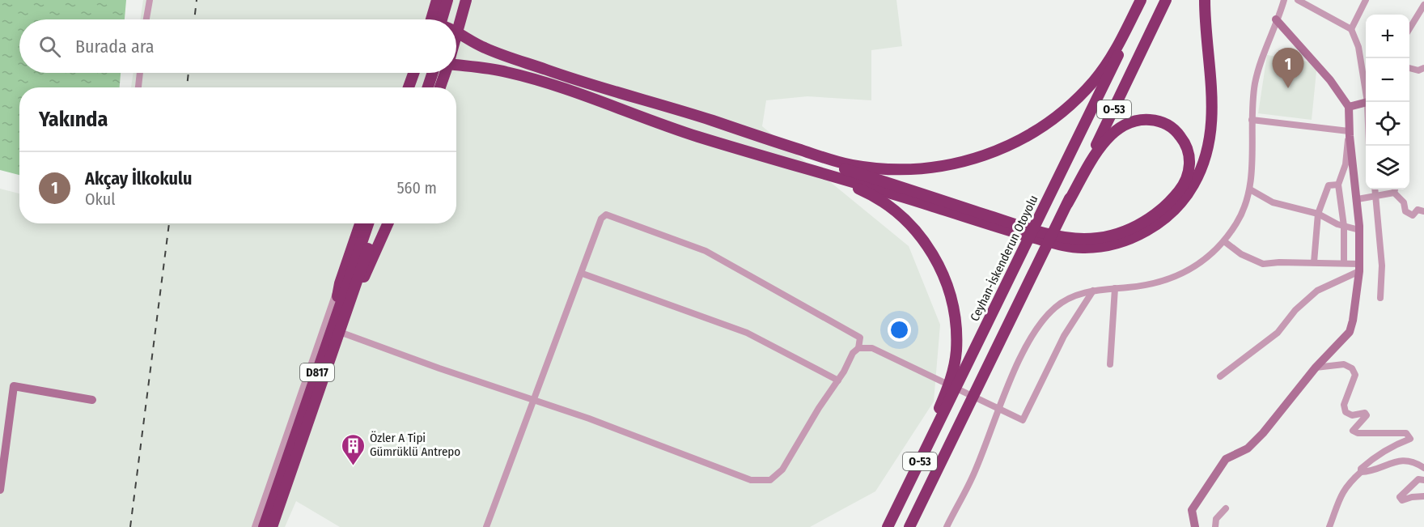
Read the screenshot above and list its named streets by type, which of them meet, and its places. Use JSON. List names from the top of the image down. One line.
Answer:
{"streets":{"highway":["O-53","Ceyhan-İskenderun Otoyolu","D817"]},"places":{"building":["Özler A Tipi Gümrüklü Antrepo"]},"page":{"map_buttons":["+","−"],"search":"Burada ara","pins":"1","heading":"Yakında","list":[{"mark":"1","name":"Akçay İlkokulu","note":"Okul","value":"560 m"}]}}
